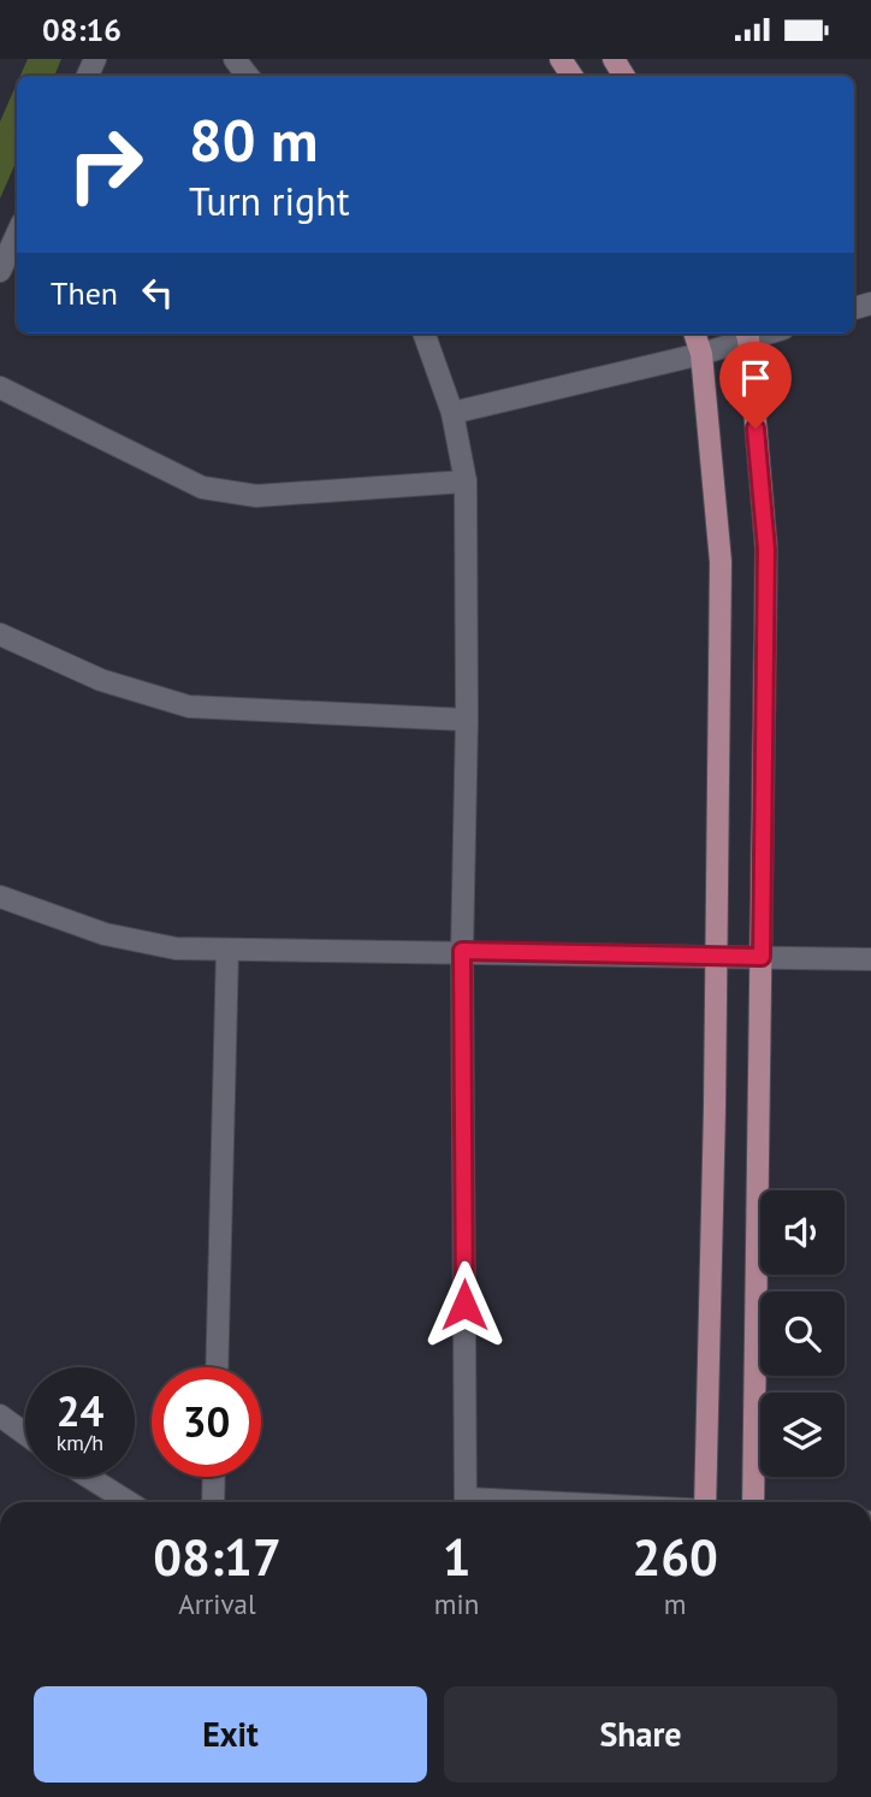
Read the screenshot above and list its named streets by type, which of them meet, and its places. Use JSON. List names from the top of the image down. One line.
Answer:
{"page":{"status":"08:16","turn":["80 m","Turn right"],"then":"Then","speed":"24 km/h","limit":"30","eta":["08:17","Arrival","1","min","260","m"],"buttons":["Exit","Share"]}}
